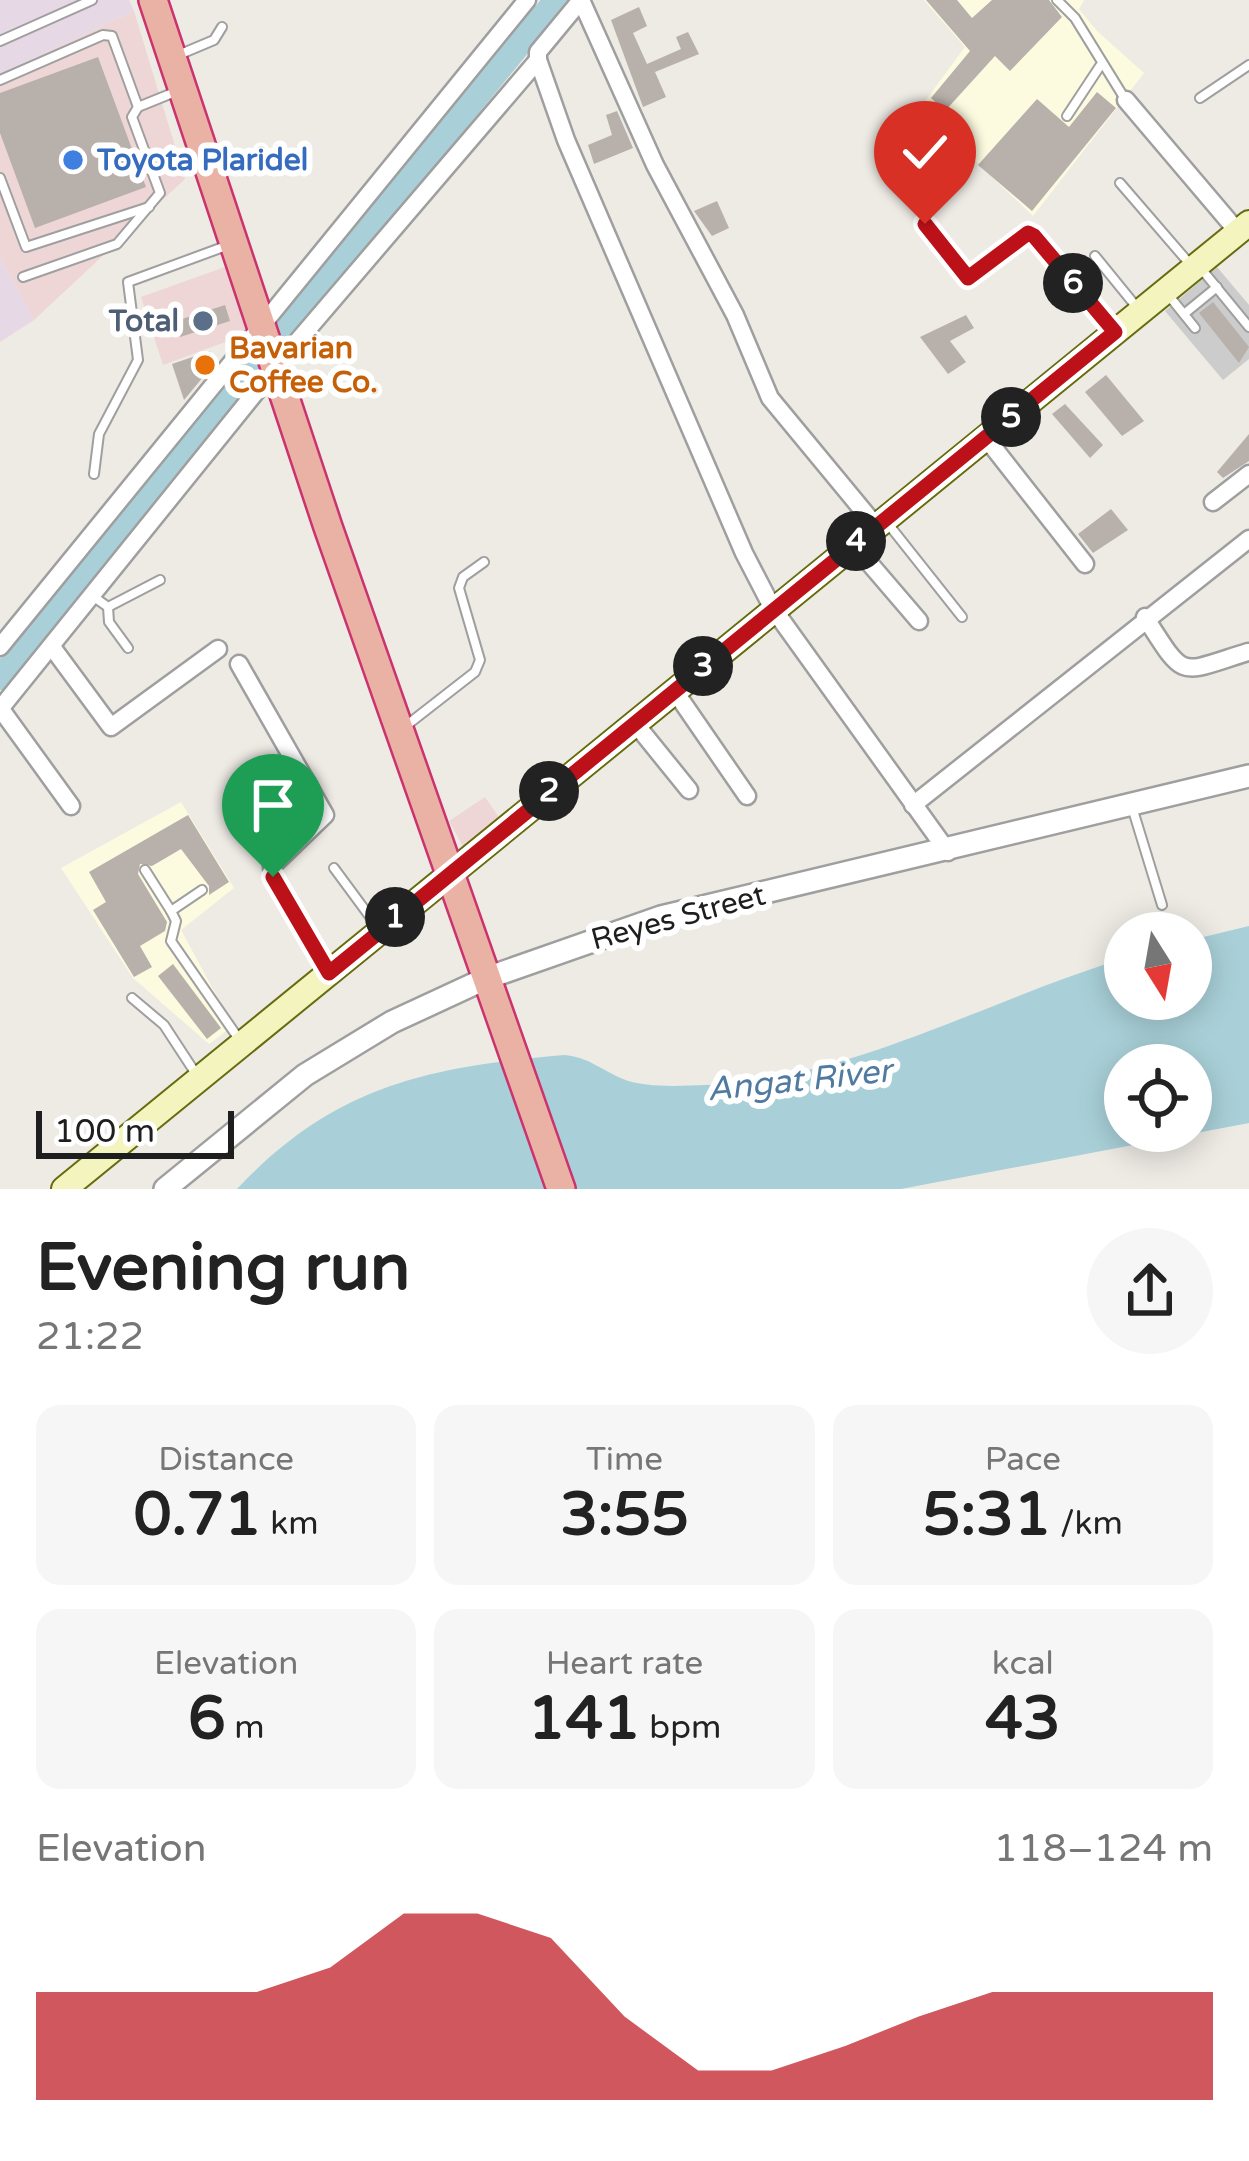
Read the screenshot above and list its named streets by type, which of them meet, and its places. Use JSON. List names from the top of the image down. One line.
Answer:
{"streets":{"street":["Reyes Street"]},"water":["Angat River"],"places":["Toyota Plaridel","Total","Bavarian Coffee Co."],"scale_bar":"100 m","north":"bottom","page":{"pins":["6","5","4","3","2","1"],"scale":"100 m","heading":["Evening run","21:22"],"stats":[["Distance","0.71 km"],["Time","3:55"],["Pace","5:31 /km"],["Elevation","6 m"],["Heart rate","141 bpm"],["kcal","43"]],"chart":["Elevation","118–124 m"]}}
